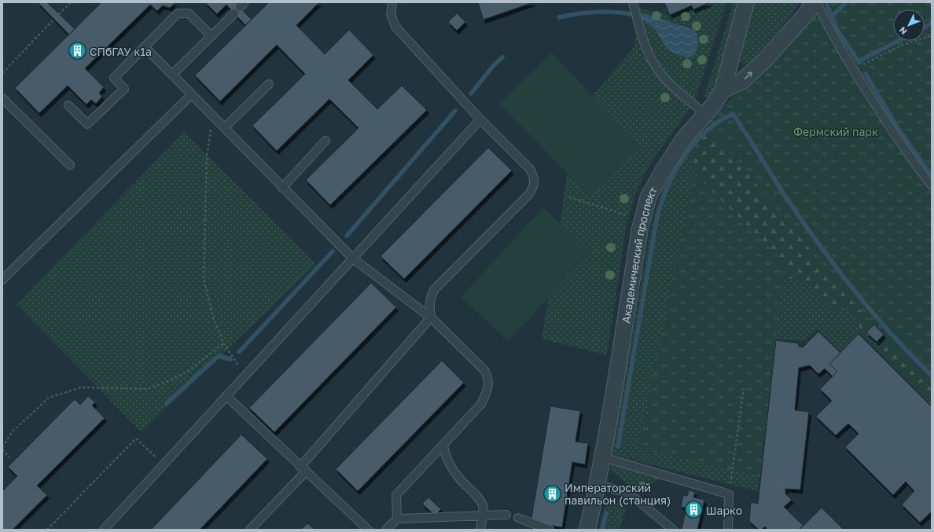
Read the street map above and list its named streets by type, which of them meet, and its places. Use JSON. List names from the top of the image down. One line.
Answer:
{"streets":{"street":["Академический проспект"]},"parks":["Фермский парк"],"places":{"building":["СПбГАУ к1а","Императорский павильон (станция)","Шарко"]},"north":"bottom left"}
